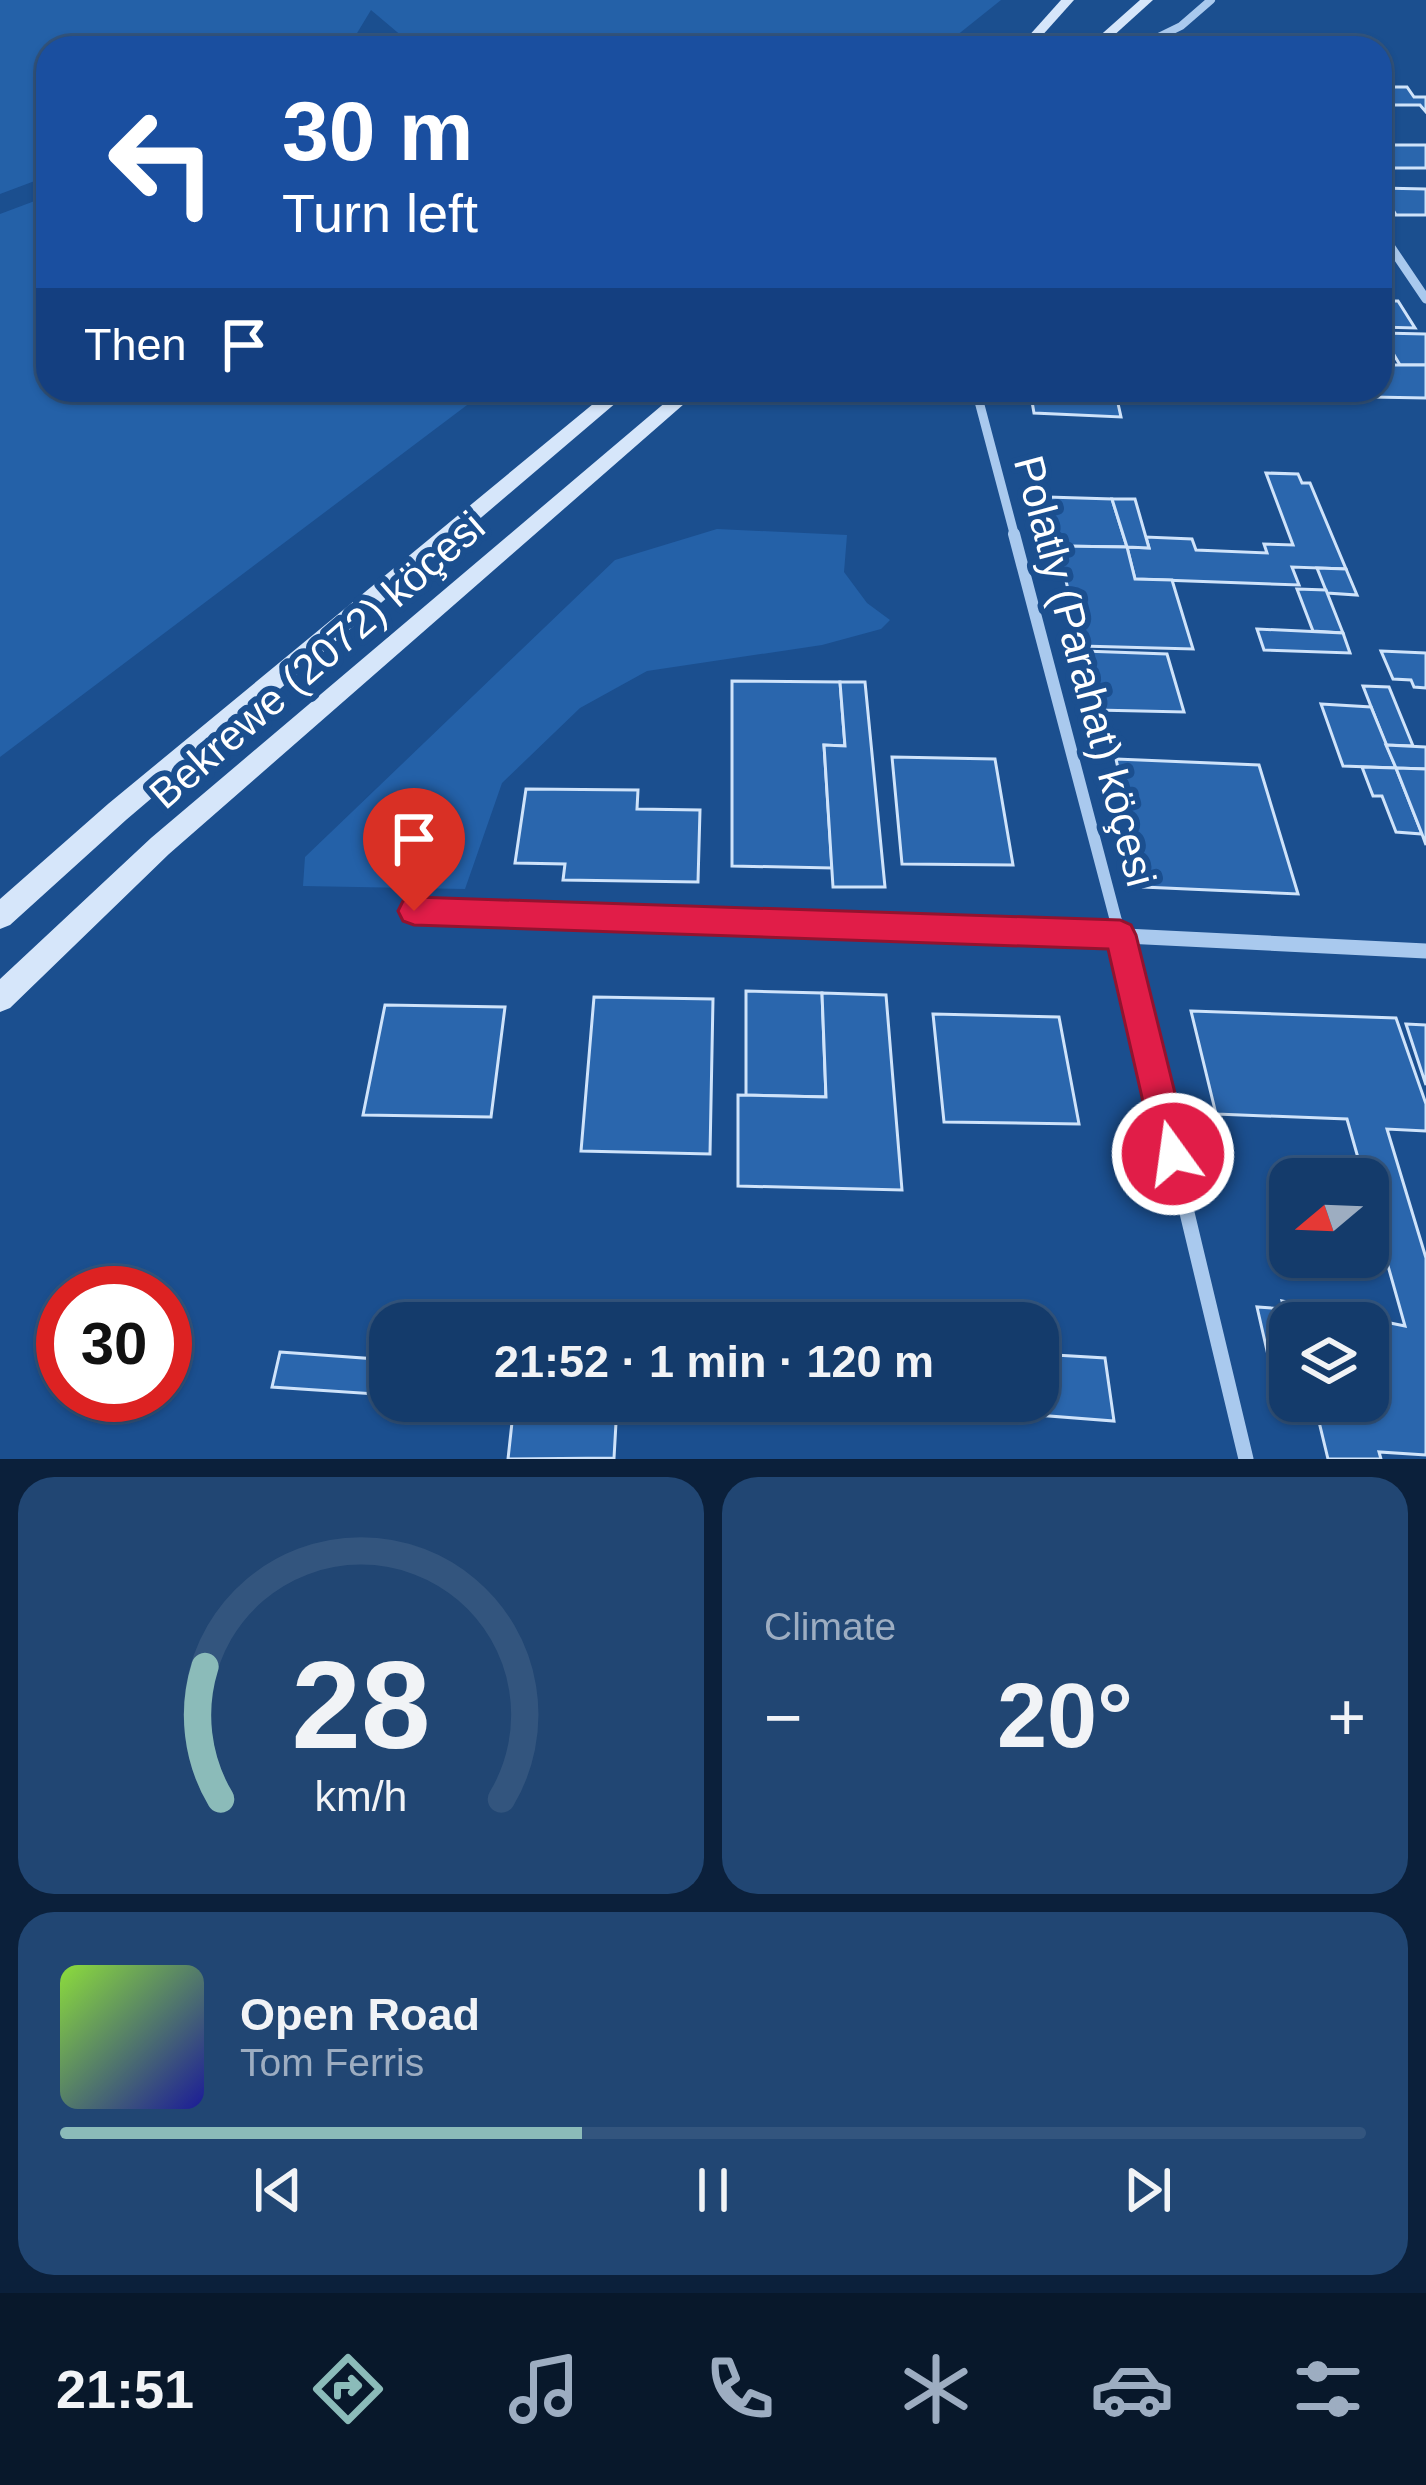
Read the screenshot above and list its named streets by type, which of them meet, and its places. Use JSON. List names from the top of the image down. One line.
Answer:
{"streets":{"main road":["Bekrewe (2072) köçesi"],"street":["Polatly (Parahat) köçesi"]},"north":"left","page":{"turn":["30 m","Turn left"],"then":"Then","limit":"30","trip":"21:52 · 1 min · 120 m","tile":"Climate","heat":["−","20°","+"],"song":["Open Road","Tom Ferris"],"tabs":"21:51","gauge":["28","km/h"]}}
